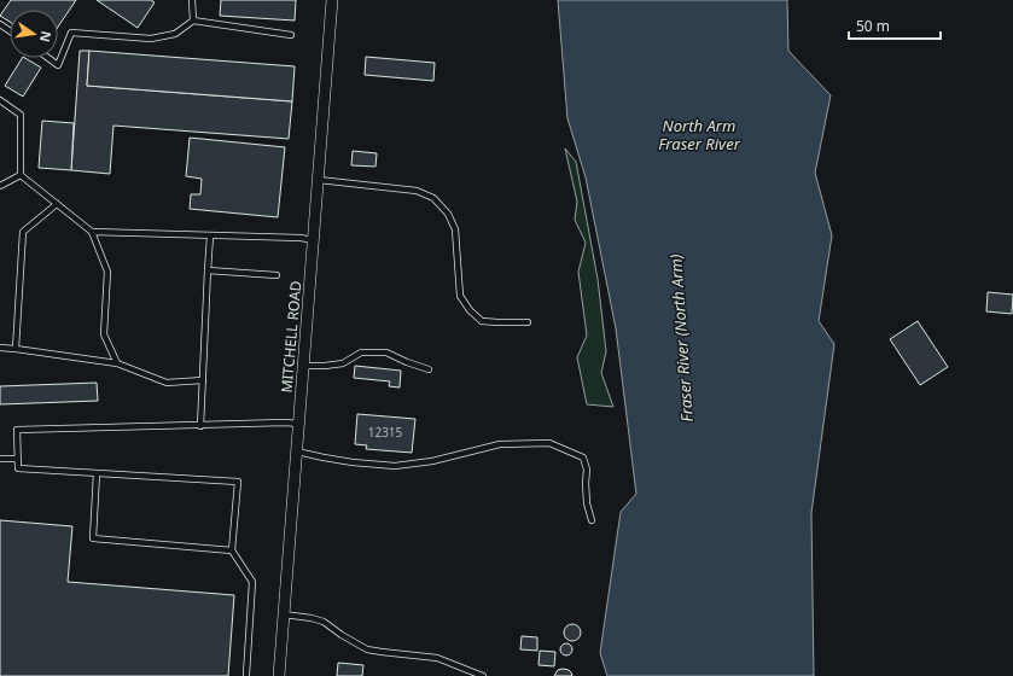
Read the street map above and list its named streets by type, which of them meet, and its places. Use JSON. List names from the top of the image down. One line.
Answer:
{"streets":{"street":["MITCHELL ROAD"]},"water":["North Arm Fraser River","Fraser River (North Arm)"],"house_numbers":["12315"],"scale_bar":"50 m","north":"right"}
